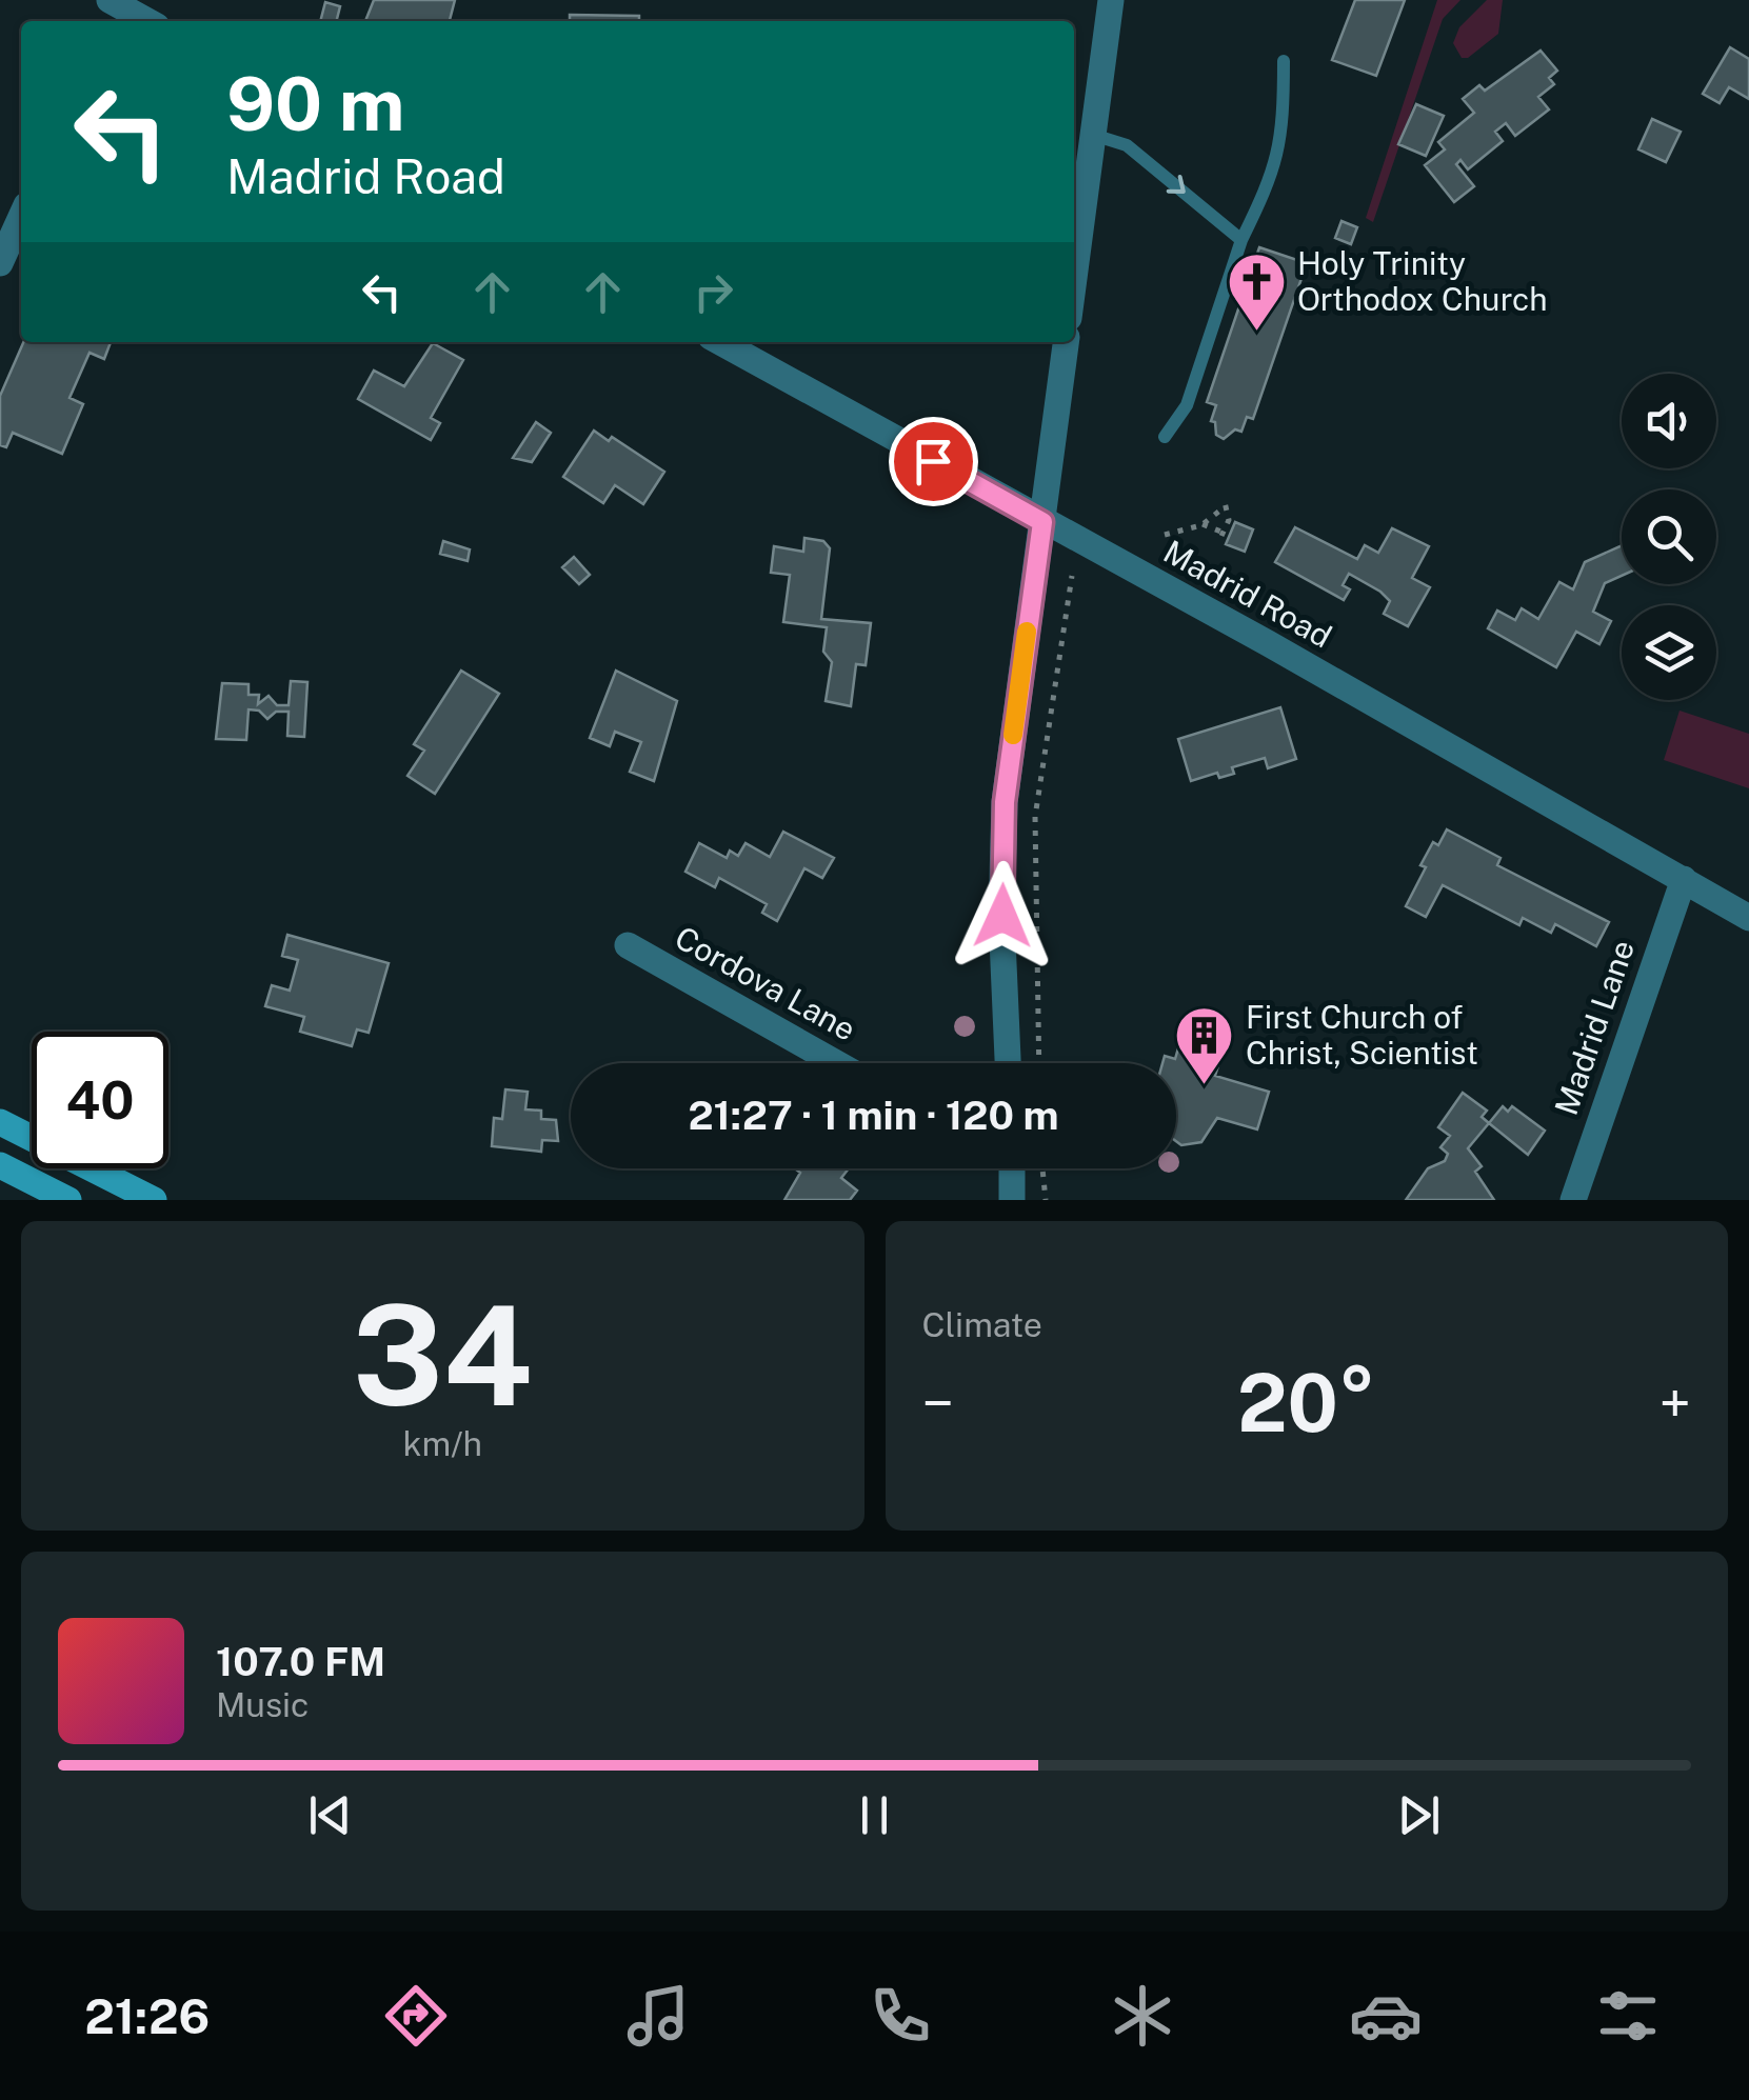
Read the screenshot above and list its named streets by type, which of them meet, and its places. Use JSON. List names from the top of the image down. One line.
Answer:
{"streets":{"street":["Madrid Road","Cordova Lane","Madrid Lane"]},"crossings":[["Madrid Road","Madrid Lane"]],"places":{"church":["Holy Trinity Orthodox Church"],"building":["First Church of Christ, Scientist"]},"page":{"turn":["90 m","Madrid Road"],"limit":"40","trip":"21:27 · 1 min · 120 m","tile":[["34","km/h"],"Climate"],"heat":["−","20°","+"],"song":["107.0 FM","Music"],"tabs":"21:26"}}
